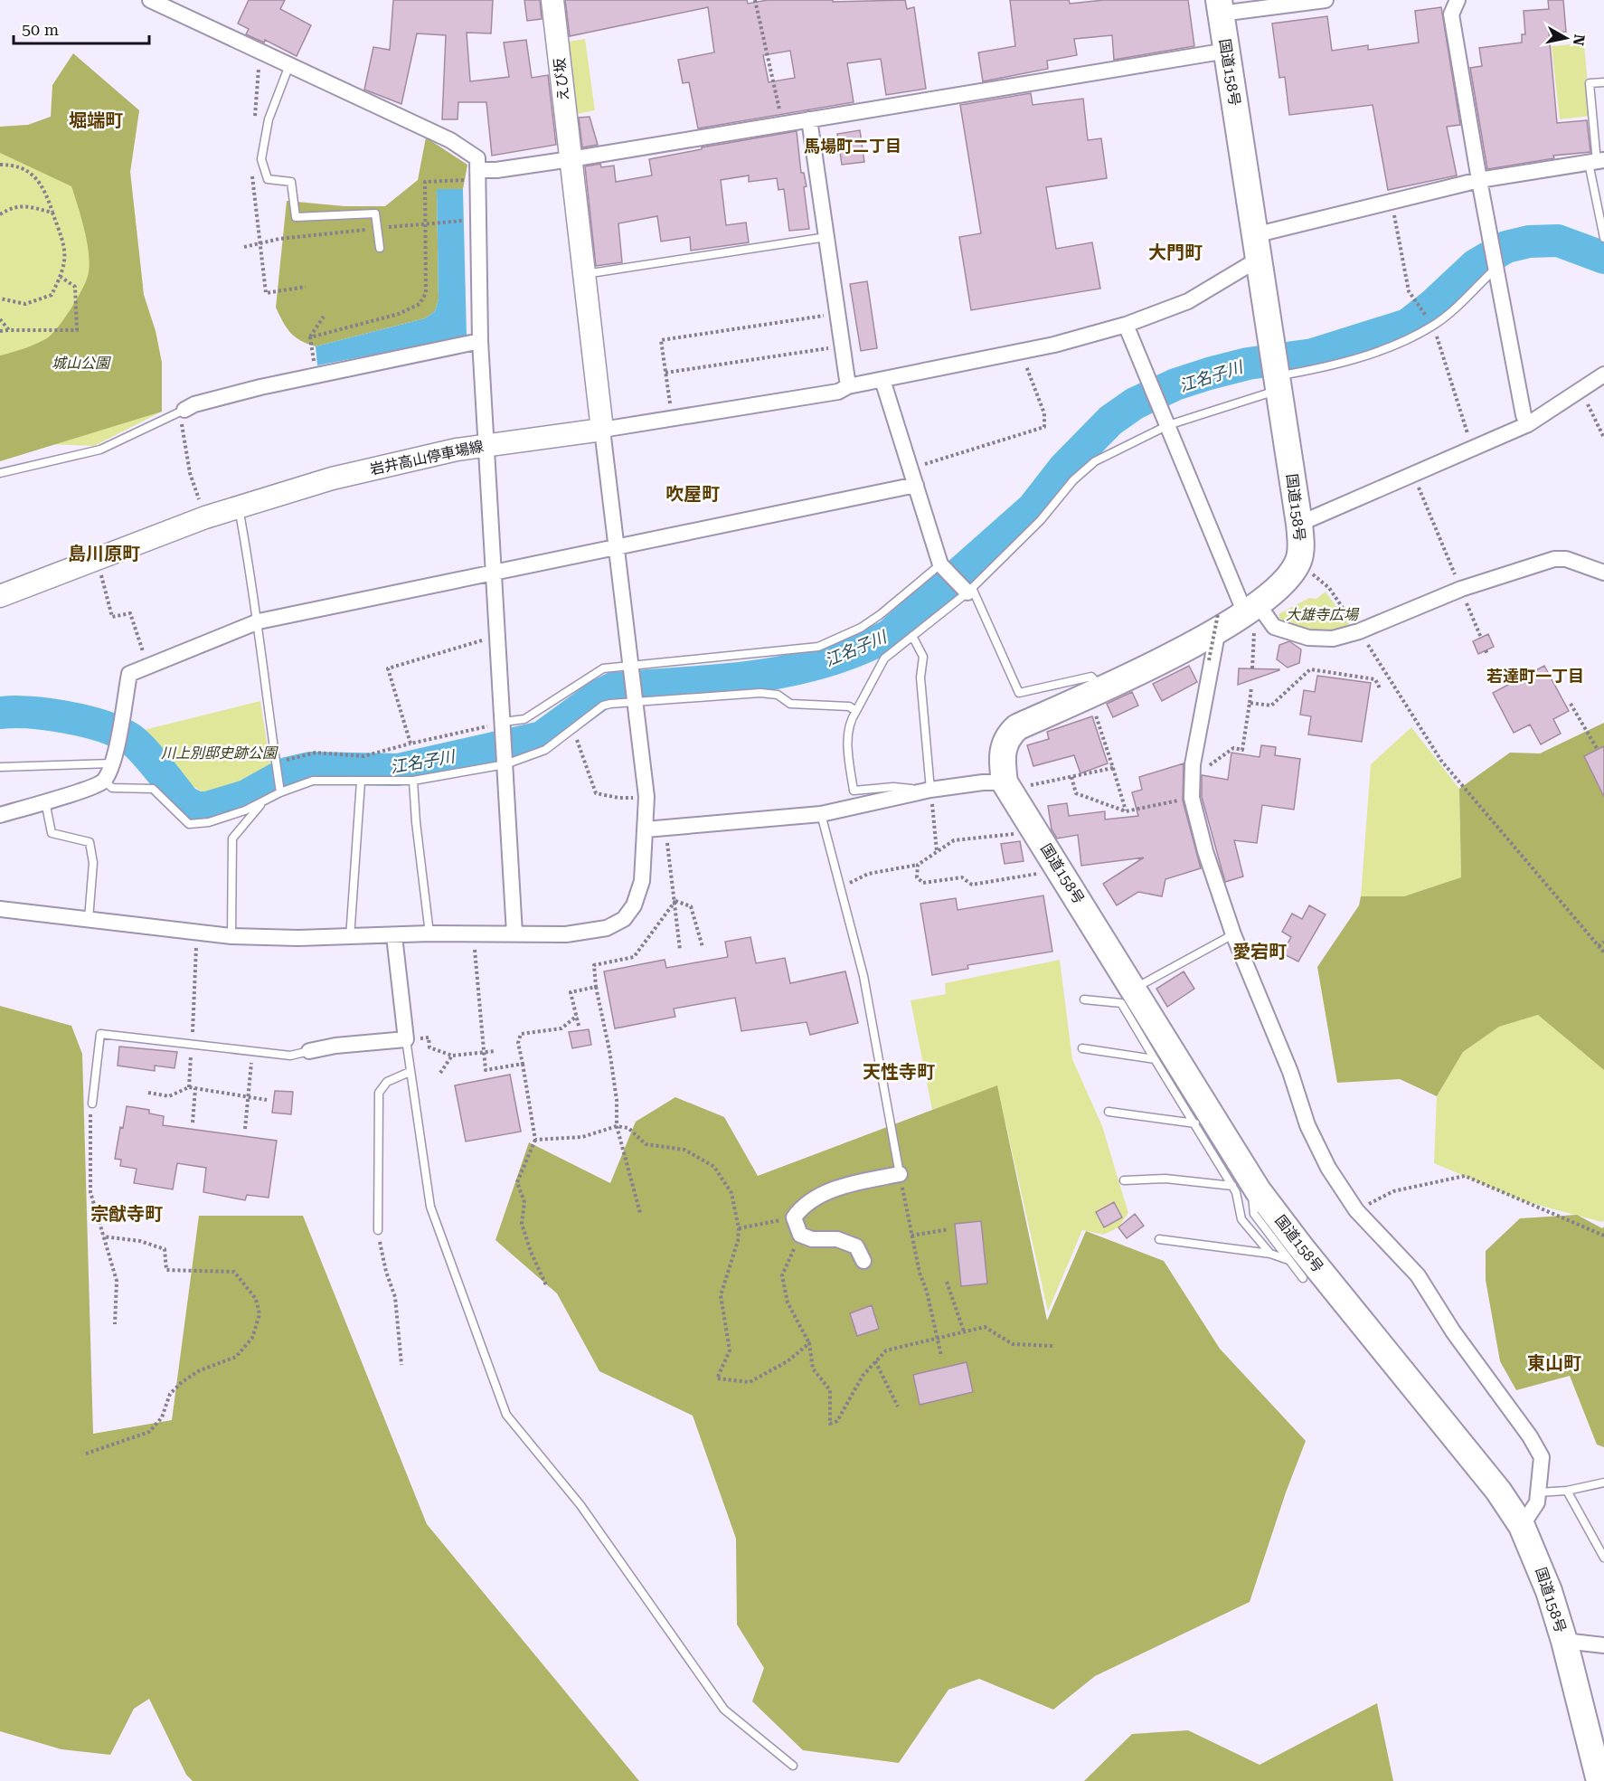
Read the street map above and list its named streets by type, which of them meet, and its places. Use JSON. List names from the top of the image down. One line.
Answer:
{"streets":{"highway":["国道158号"],"main road":["えび坂","岩井高山停車場線"]},"districts":["堀端町","馬場町二丁目","大門町","吹屋町","島川原町","若達町一丁目","愛宕町","天性寺町","宗猷寺町","東山町"],"water":["江名子川"],"parks":["城山公園","大雄寺広場","川上別邸史跡公園"],"scale_bar":"50 m","north":"right"}
